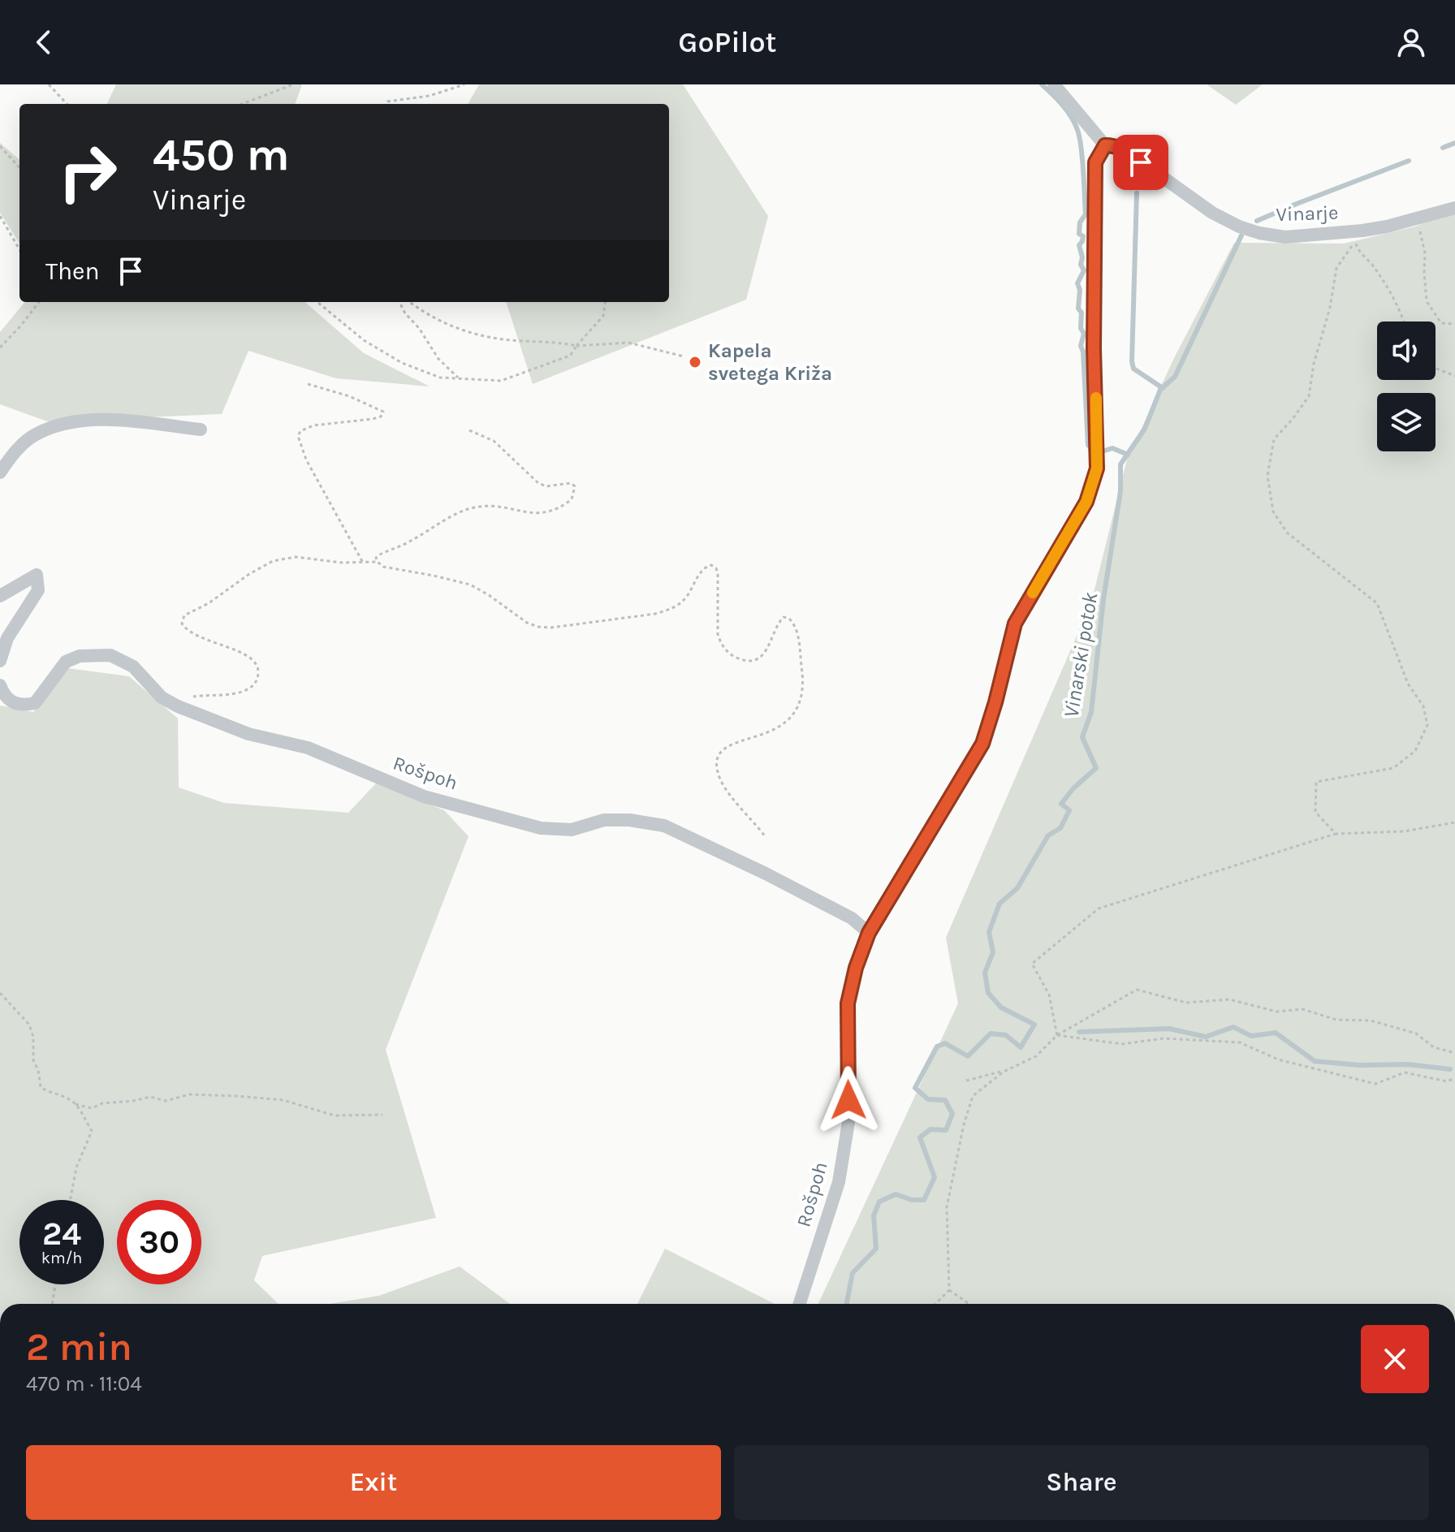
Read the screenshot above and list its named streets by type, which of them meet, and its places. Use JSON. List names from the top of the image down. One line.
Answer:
{"streets":{"street":["Vinarje","Rošpoh"]},"crossings":[["Vinarje","Rošpoh"]],"water":["Vinarski potok"],"places":["Kapela svetega Križa"],"page":{"header":"GoPilot","turn":["450 m","Vinarje"],"then":"Then","speed":"24 km/h","limit":"30","heading":["2 min","470 m · 11:04"],"buttons":["Exit","Share"]}}
